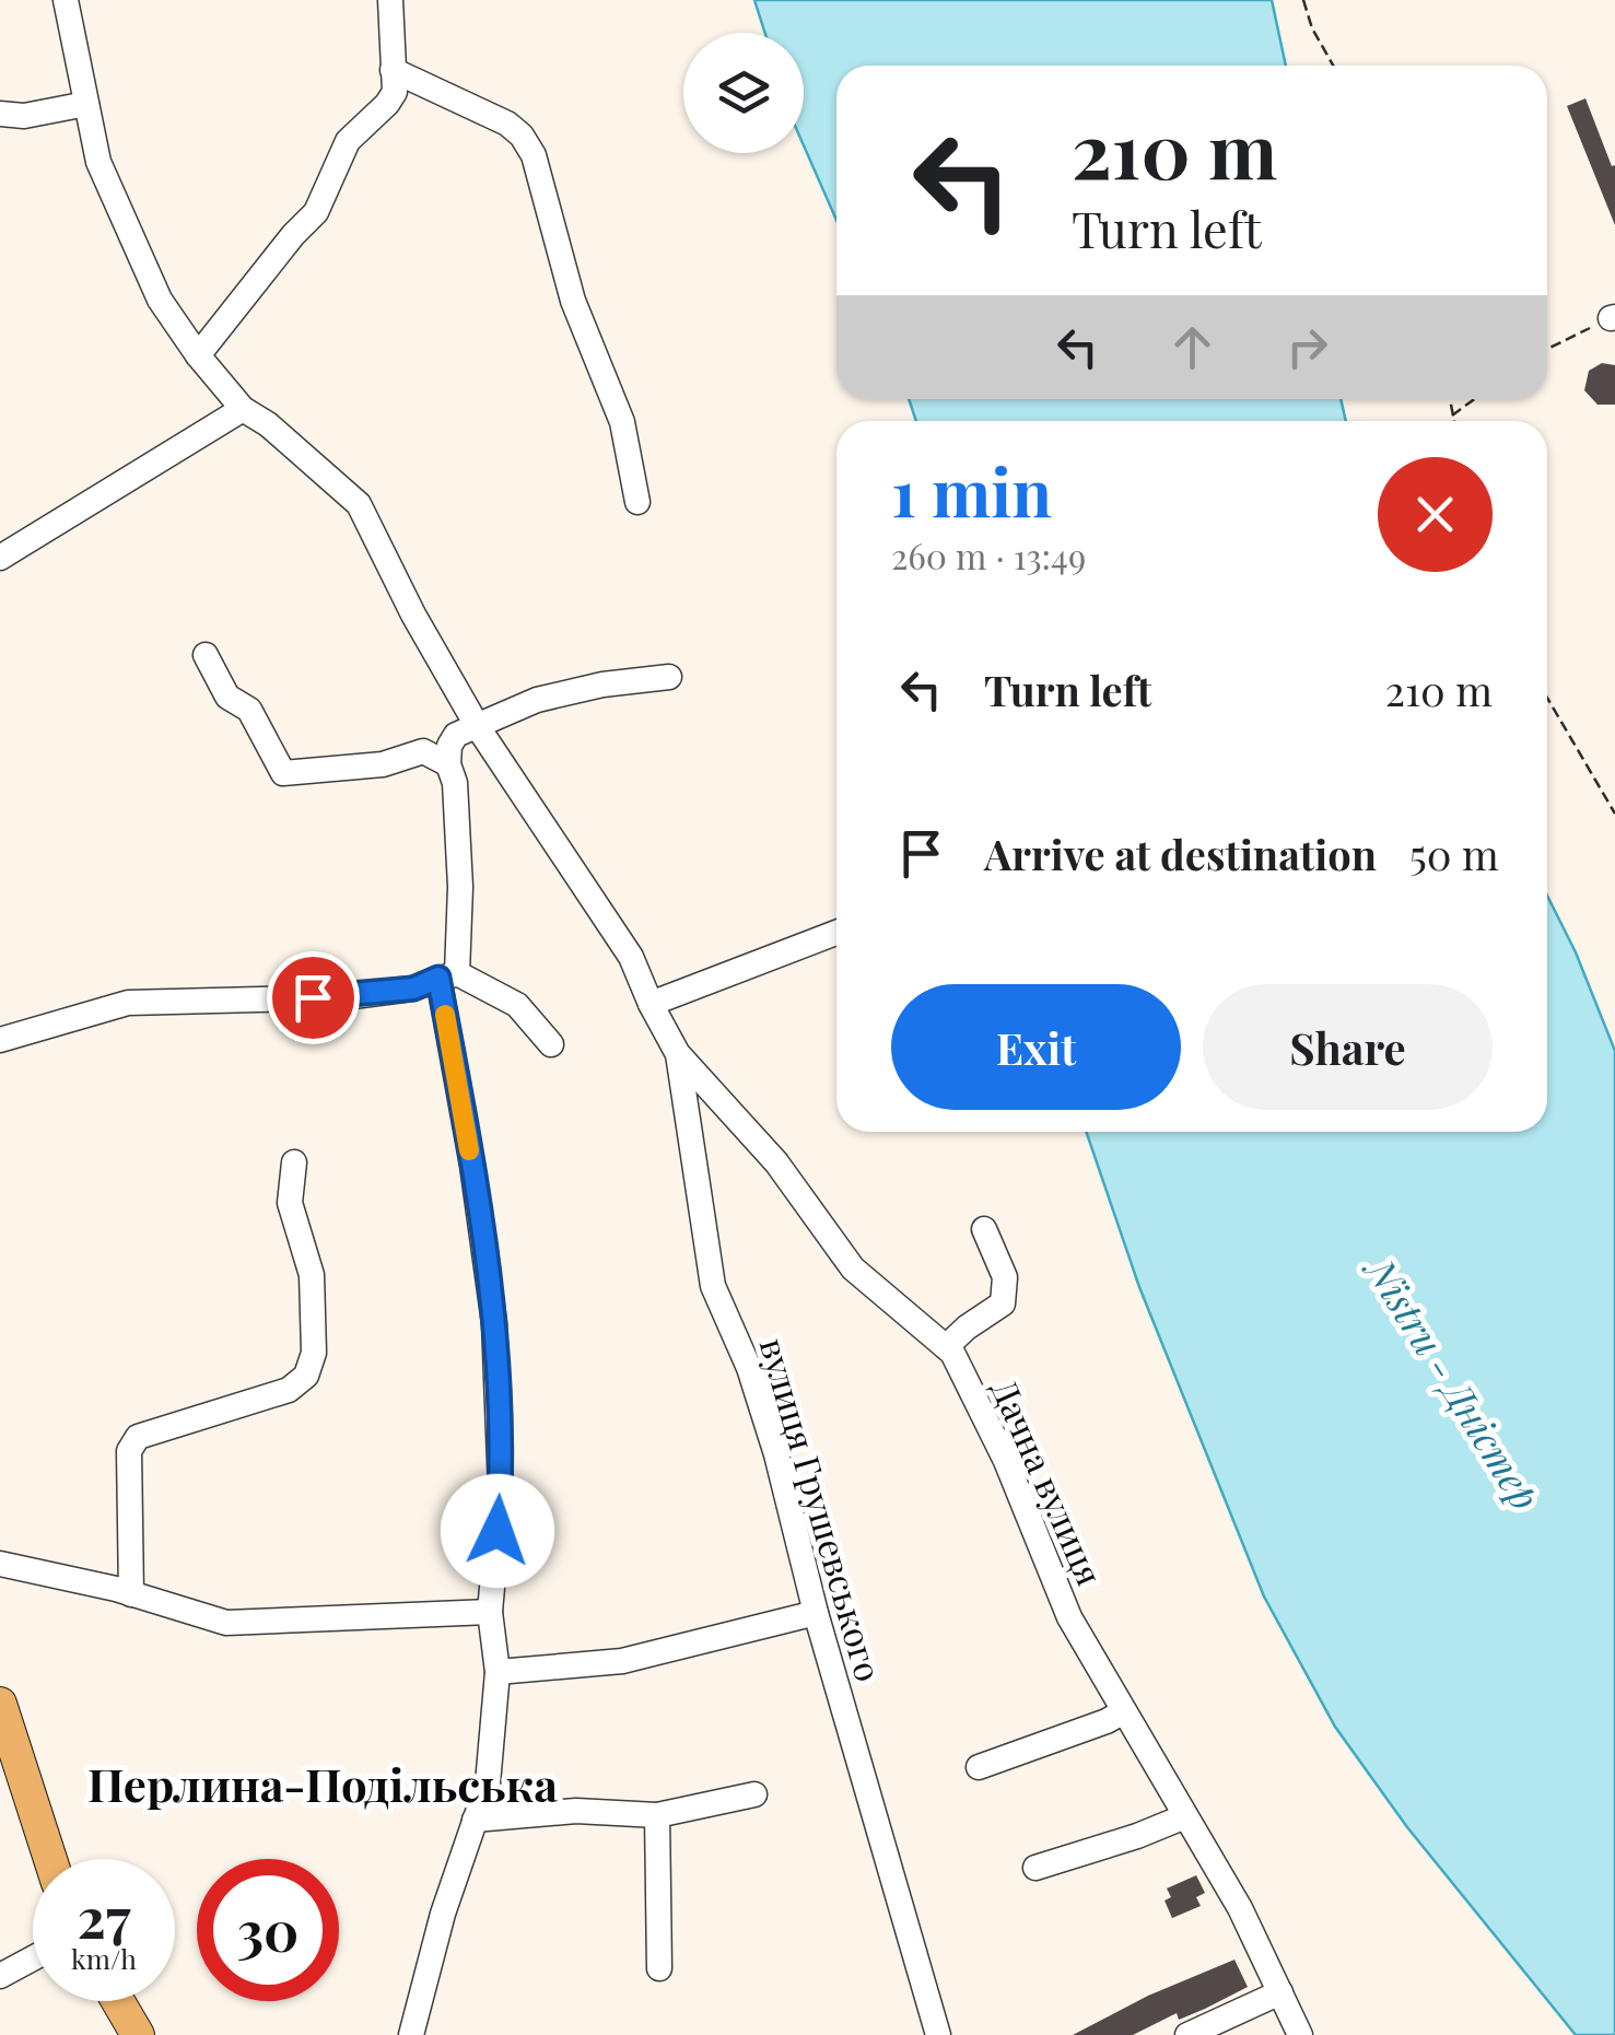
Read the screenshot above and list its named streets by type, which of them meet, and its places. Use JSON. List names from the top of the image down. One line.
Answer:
{"streets":{"street":["Дачна вулиця","вулиця Грушевського"]},"crossings":[["Дачна вулиця","вулиця Грушевського"]],"districts":["Перлина-Подільська"],"water":["Nistru - Дністер"],"page":{"turn":["210 m","Turn left"],"heading":["1 min","260 m · 13:49"],"list":[{"name":"Turn left","value":"210 m"},{"name":"Arrive at destination","value":"50 m"}],"buttons":["Exit","Share"],"speed":"27 km/h","limit":"30"}}
